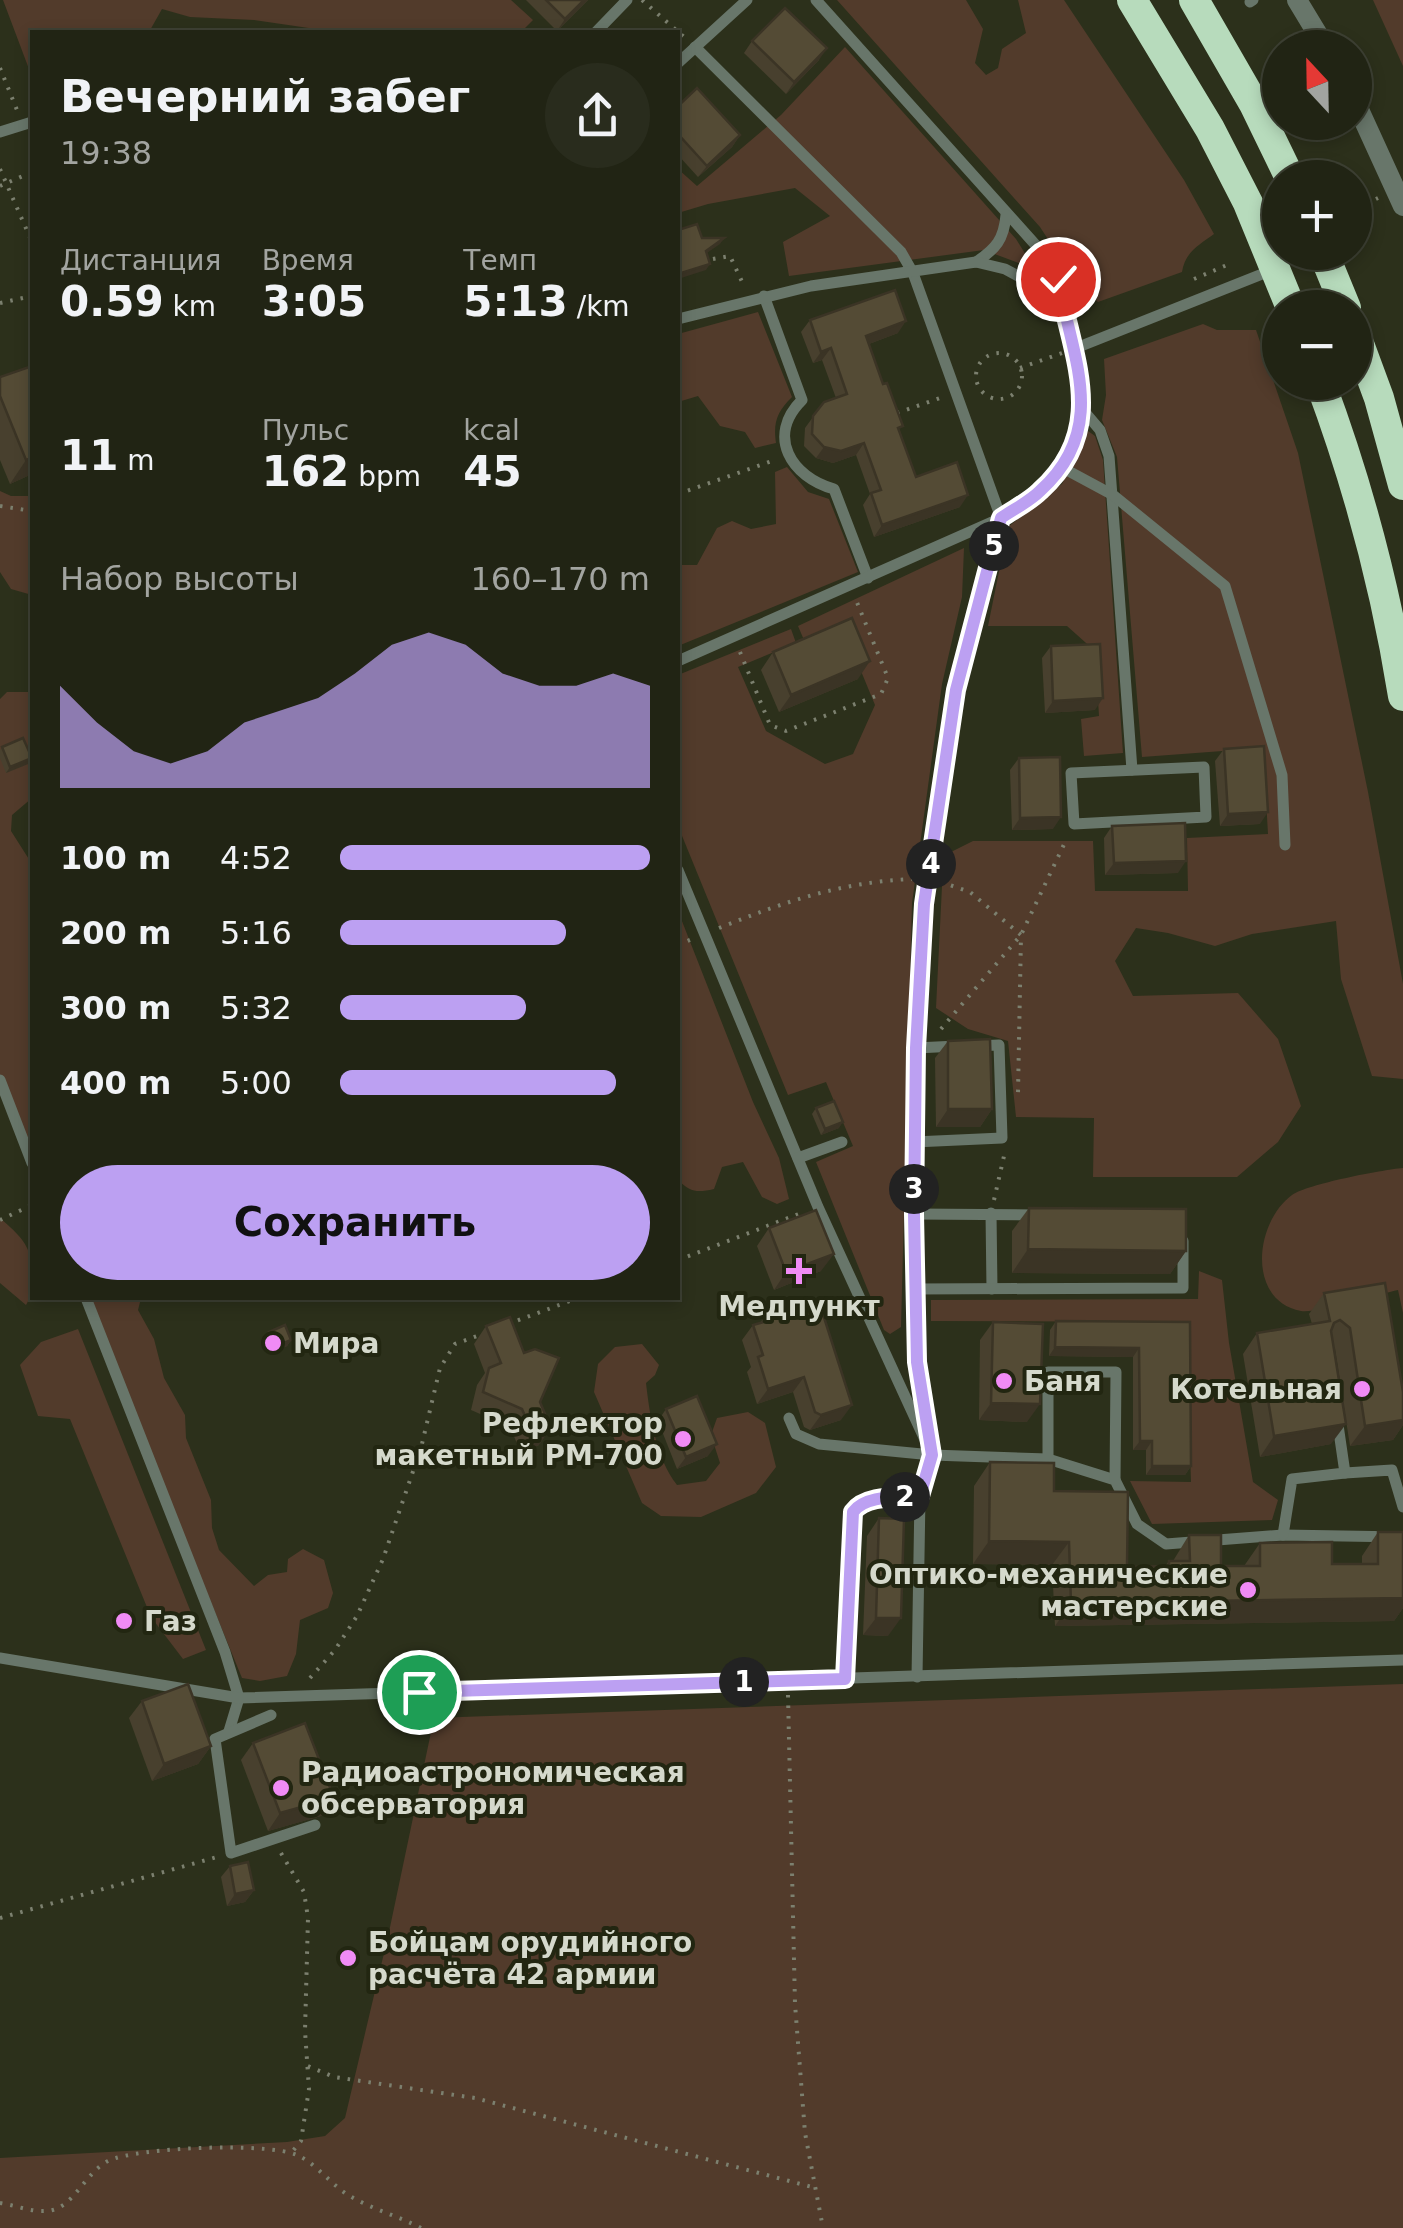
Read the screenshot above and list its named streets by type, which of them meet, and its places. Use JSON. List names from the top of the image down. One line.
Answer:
{"places":{"health":["Медпункт"],"other":["Мира","Баня","Котельная","Рефлектор макетный РМ-700","Оптико-механические мастерские","Газ","Радиоастрономическая обсерватория","Бойцам орудийного расчёта 42 армии"]},"north":"top","page":{"map_buttons":["+","−"],"heading":["Вечерний забег","19:38"],"stats":[["Дистанция","0.59 km"],["Время","3:05"],["Темп","5:13 /km"],["11 m"],["Пульс","162 bpm"],["kcal","45"]],"pins":["5","4","3","2","1"],"chart":["Набор высоты","160–170 m"],"list":[{"name":"100 m","note":"4:52"},{"name":"200 m","note":"5:16"},{"name":"300 m","note":"5:32"},{"name":"400 m","note":"5:00"}],"buttons":"Сохранить"}}
